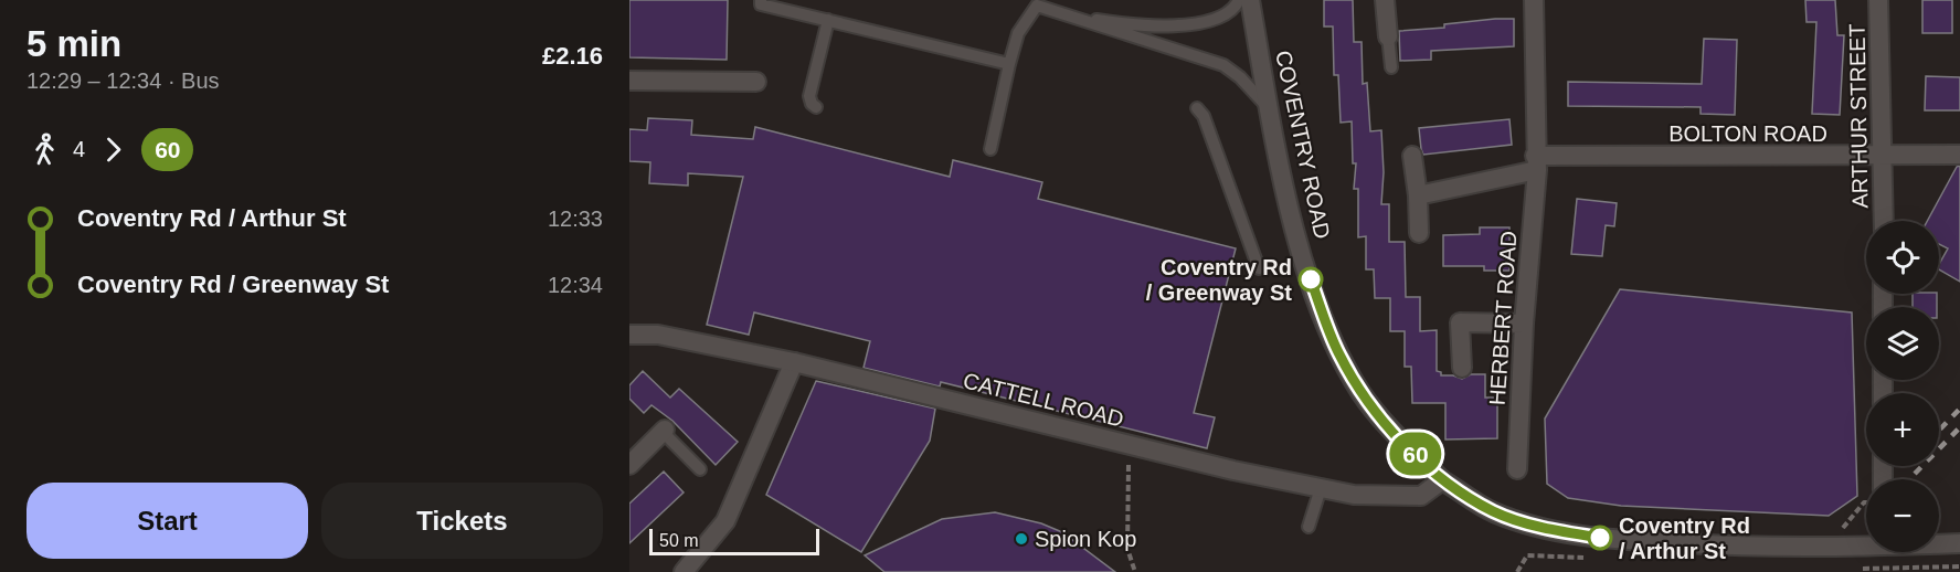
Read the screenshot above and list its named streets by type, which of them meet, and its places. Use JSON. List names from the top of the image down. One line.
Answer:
{"streets":{"street":["ARTHUR STREET","BOLTON ROAD","COVENTRY ROAD","HERBERT ROAD","CATTELL ROAD"]},"crossings":[["ARTHUR STREET","BOLTON ROAD"],["BOLTON ROAD","HERBERT ROAD"],["COVENTRY ROAD","CATTELL ROAD"]],"places":["Coventry Rd / Greenway St","Coventry Rd / Arthur St","Spion Kop"],"lines":["bus line 60"],"scale_bar":"50 m","page":{"heading":["5 min","12:29 – 12:34 · Bus","£2.16"],"on_map":"60","legs":["4","60"],"list":[{"name":"Coventry Rd / Arthur St","value":"12:33"},{"name":"Coventry Rd / Greenway St","value":"12:34"}],"map_buttons":["+","−"],"buttons":["Start","Tickets"],"scale":"50 m"}}
